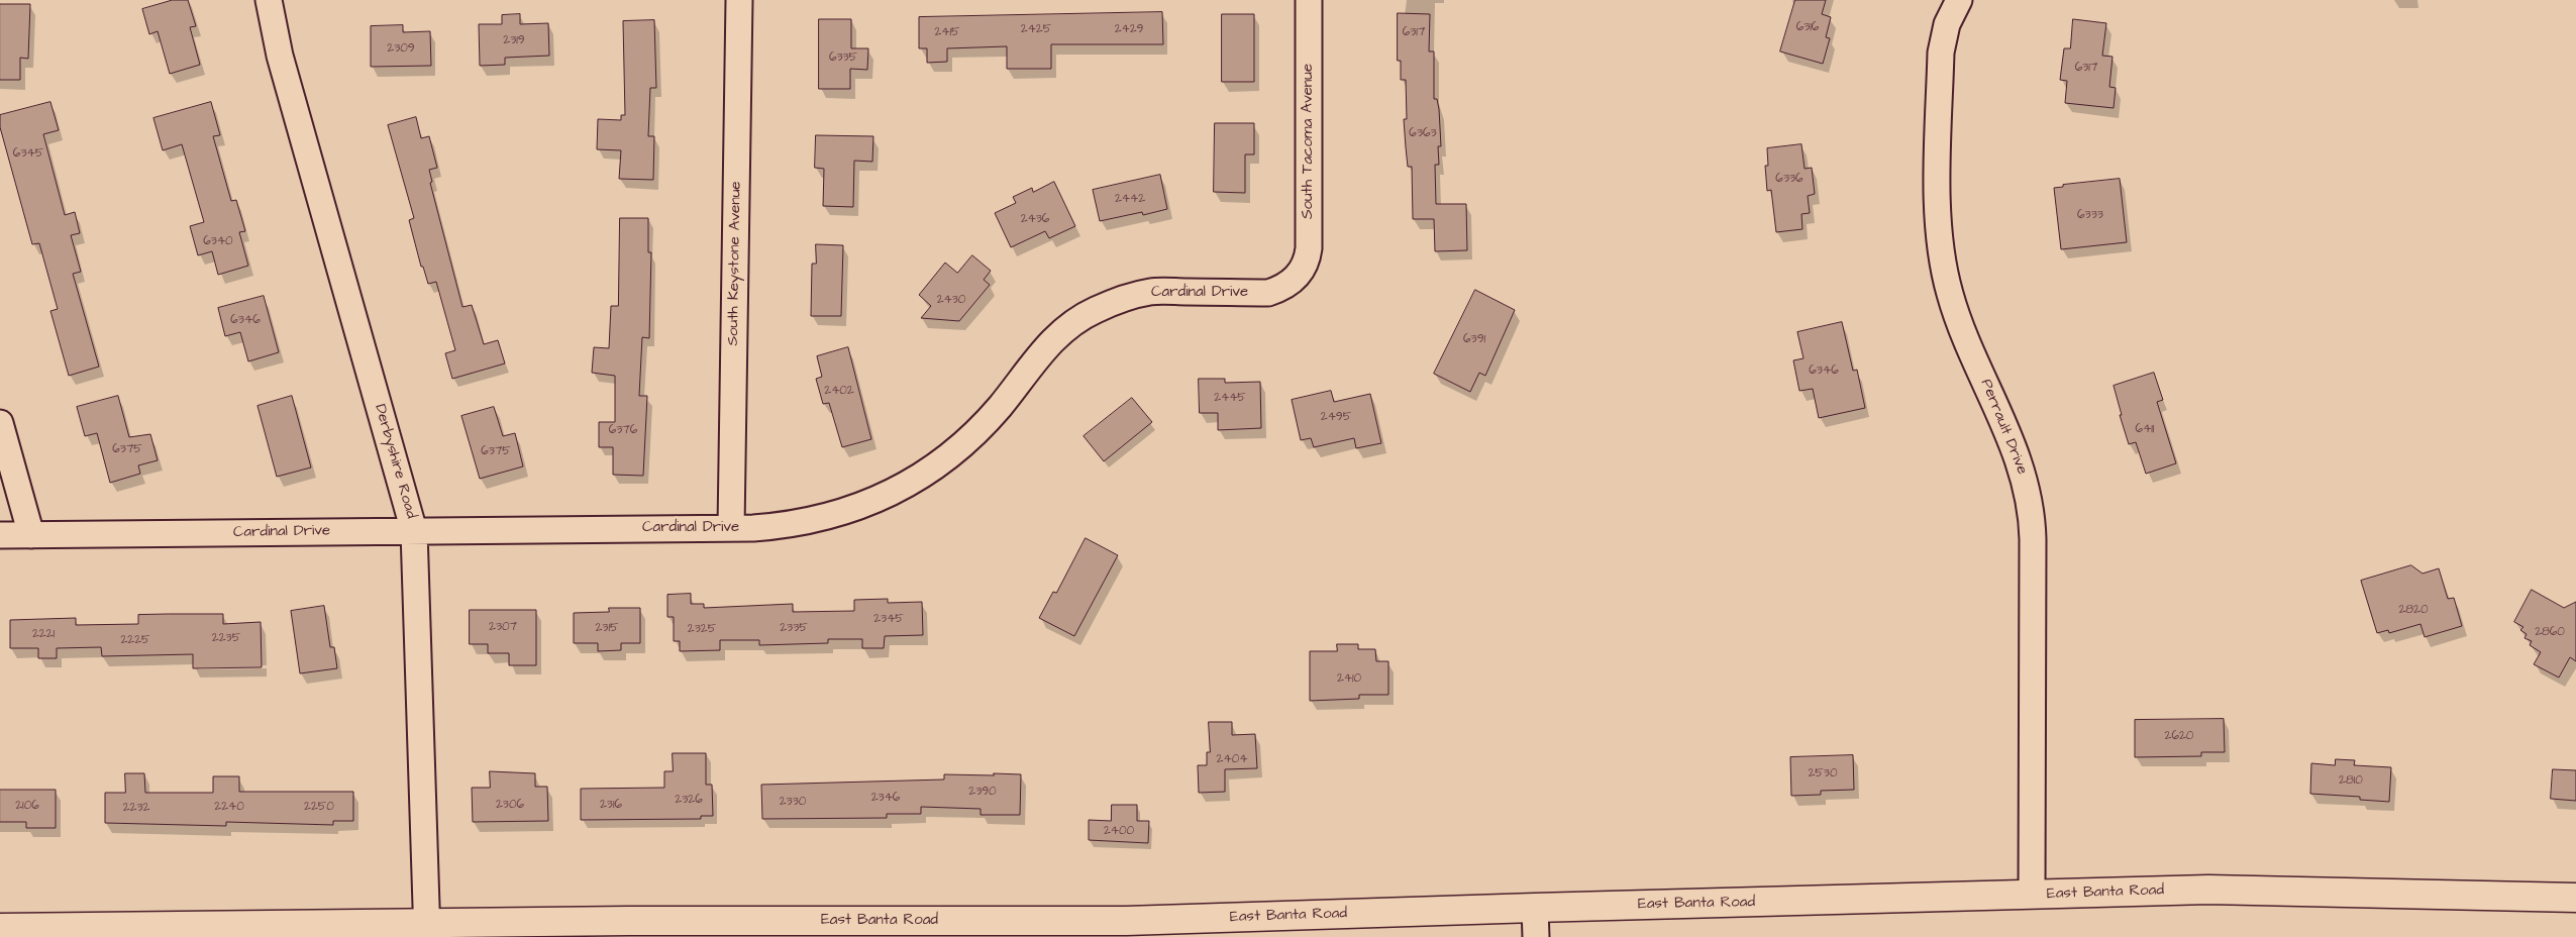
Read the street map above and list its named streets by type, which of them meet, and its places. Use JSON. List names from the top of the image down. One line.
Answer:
{"streets":{"street":["South Tacoma Avenue","South Keystone Avenue","Cardinal Drive","Perrault Drive","Derbyshire Road","East Banta Road"]},"crossings":[["South Tacoma Avenue","Cardinal Drive"],["South Keystone Avenue","Cardinal Drive"],["Cardinal Drive","Derbyshire Road"],["Perrault Drive","East Banta Road"],["Derbyshire Road","East Banta Road"]],"house_numbers":["6316","2425","2429","2415","6317","2319","2309","6335","6317","6363","6345","6336","2442","6333","2436","6340","2430","6346","6391","6346","2402","2445","2495","6411","6376","6375","6375","2820","2345","2307","2315","2335","2325","2860","2221","2235","2225","2410","2620","2404","2530","2810","2390","2346","2326","2330","2306","2316","2106","2240","2250","2232","2400"]}
